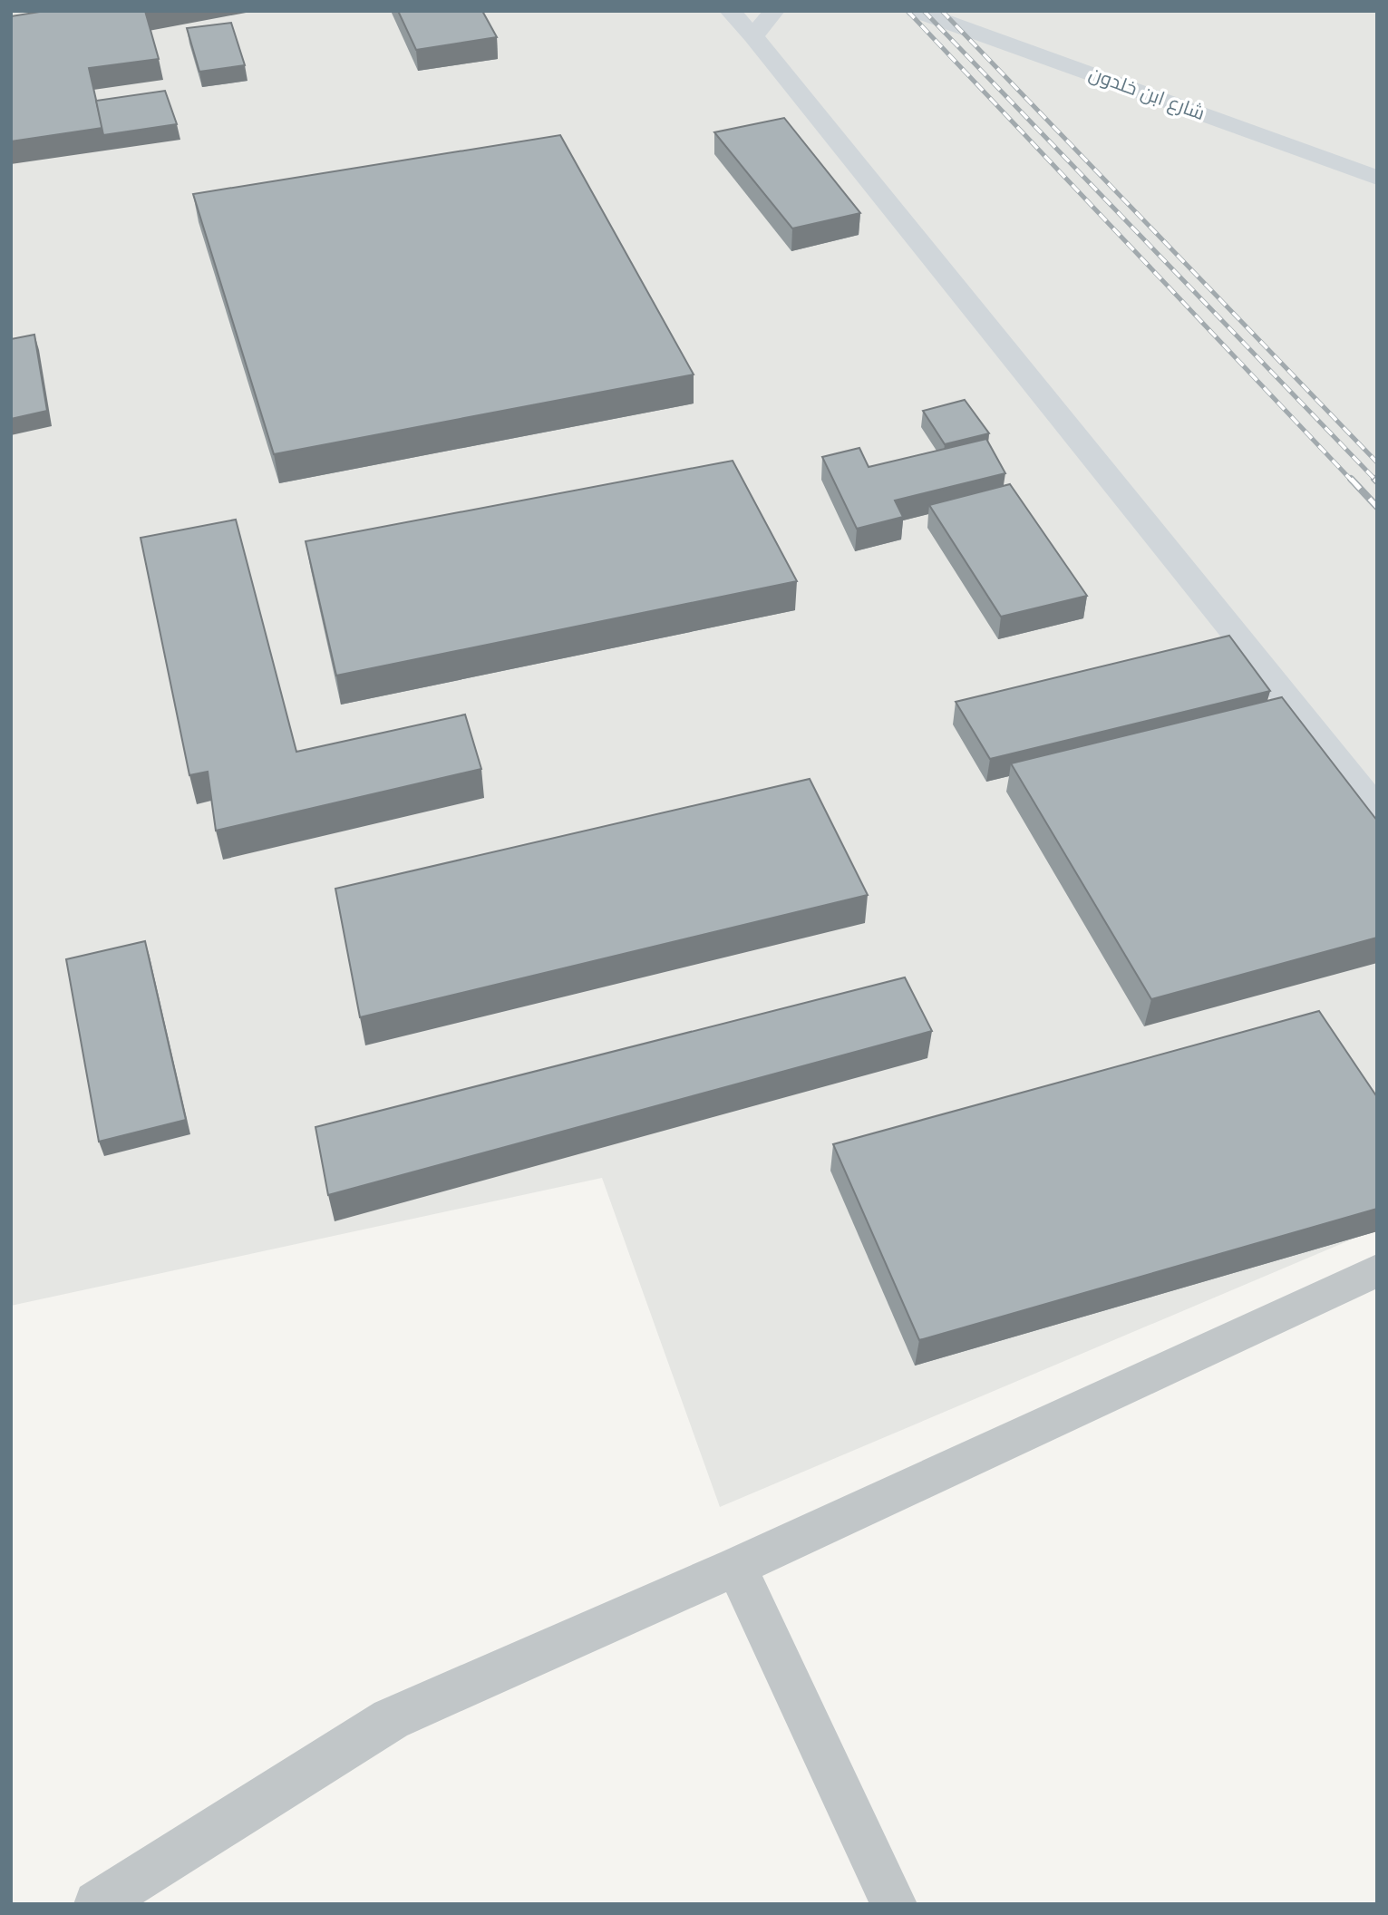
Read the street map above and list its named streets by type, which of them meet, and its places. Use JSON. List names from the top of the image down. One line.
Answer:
{"streets":{"main road":["شارع ابن خلدون"]}}
